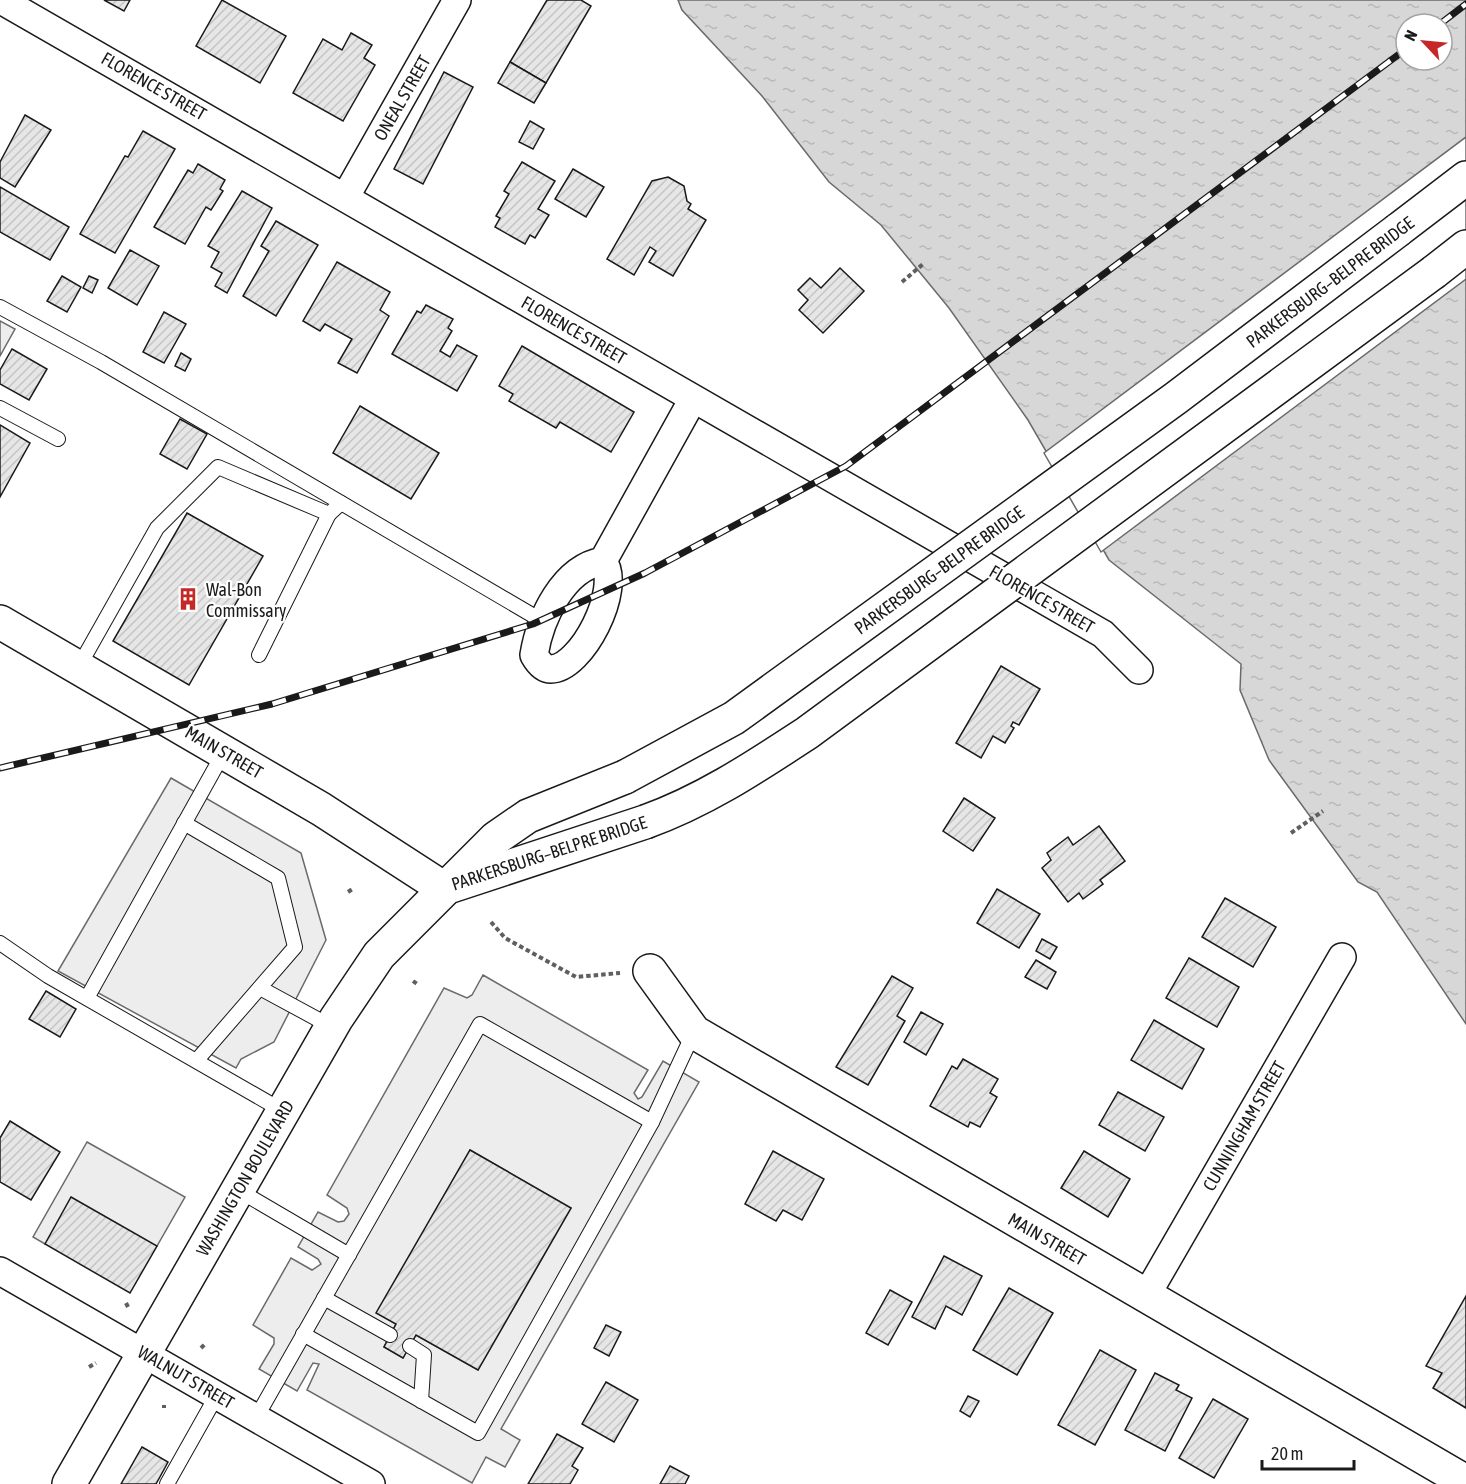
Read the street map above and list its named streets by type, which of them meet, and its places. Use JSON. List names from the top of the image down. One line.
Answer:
{"streets":{"main road":["PARKERSBURG–BELPRE BRIDGE","MAIN STREET","WASHINGTON BOULEVARD"],"street":["FLORENCE STREET","ONEAL STREET","CUNNINGHAM STREET","WALNUT STREET"]},"crossings":[["FLORENCE STREET","ONEAL STREET"],["PARKERSBURG–BELPRE BRIDGE","MAIN STREET"],["PARKERSBURG–BELPRE BRIDGE","WASHINGTON BOULEVARD"],["MAIN STREET","CUNNINGHAM STREET"],["MAIN STREET","WASHINGTON BOULEVARD"],["WASHINGTON BOULEVARD","WALNUT STREET"]],"places":{"building":["Wal-Bon Commissary"]},"scale_bar":"20 m","north":"top left"}
